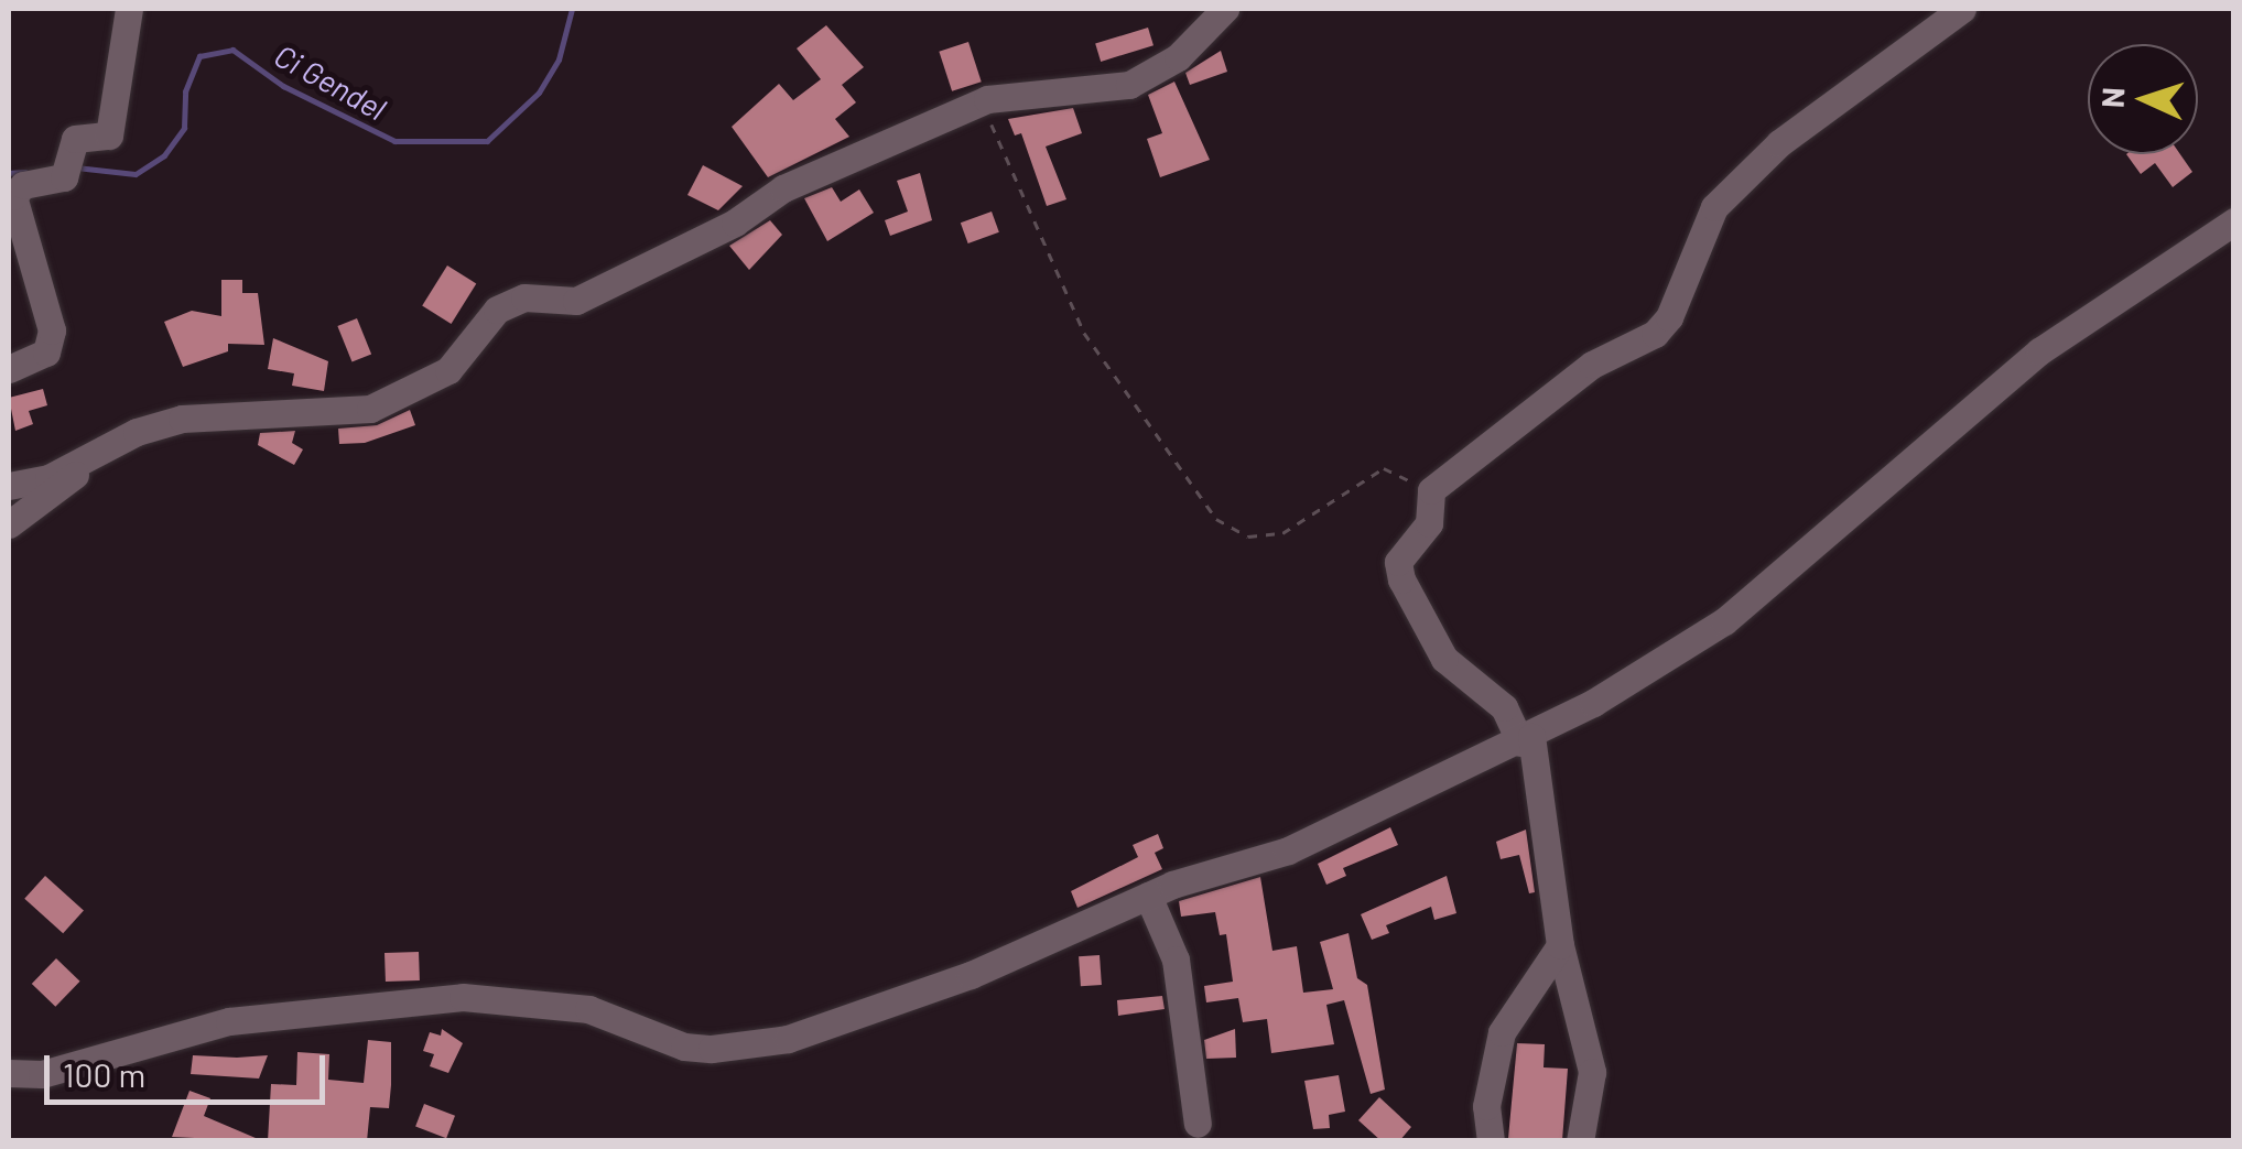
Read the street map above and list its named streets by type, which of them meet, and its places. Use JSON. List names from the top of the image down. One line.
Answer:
{"water":["Ci Gendel"],"scale_bar":"100 m","north":"left"}
